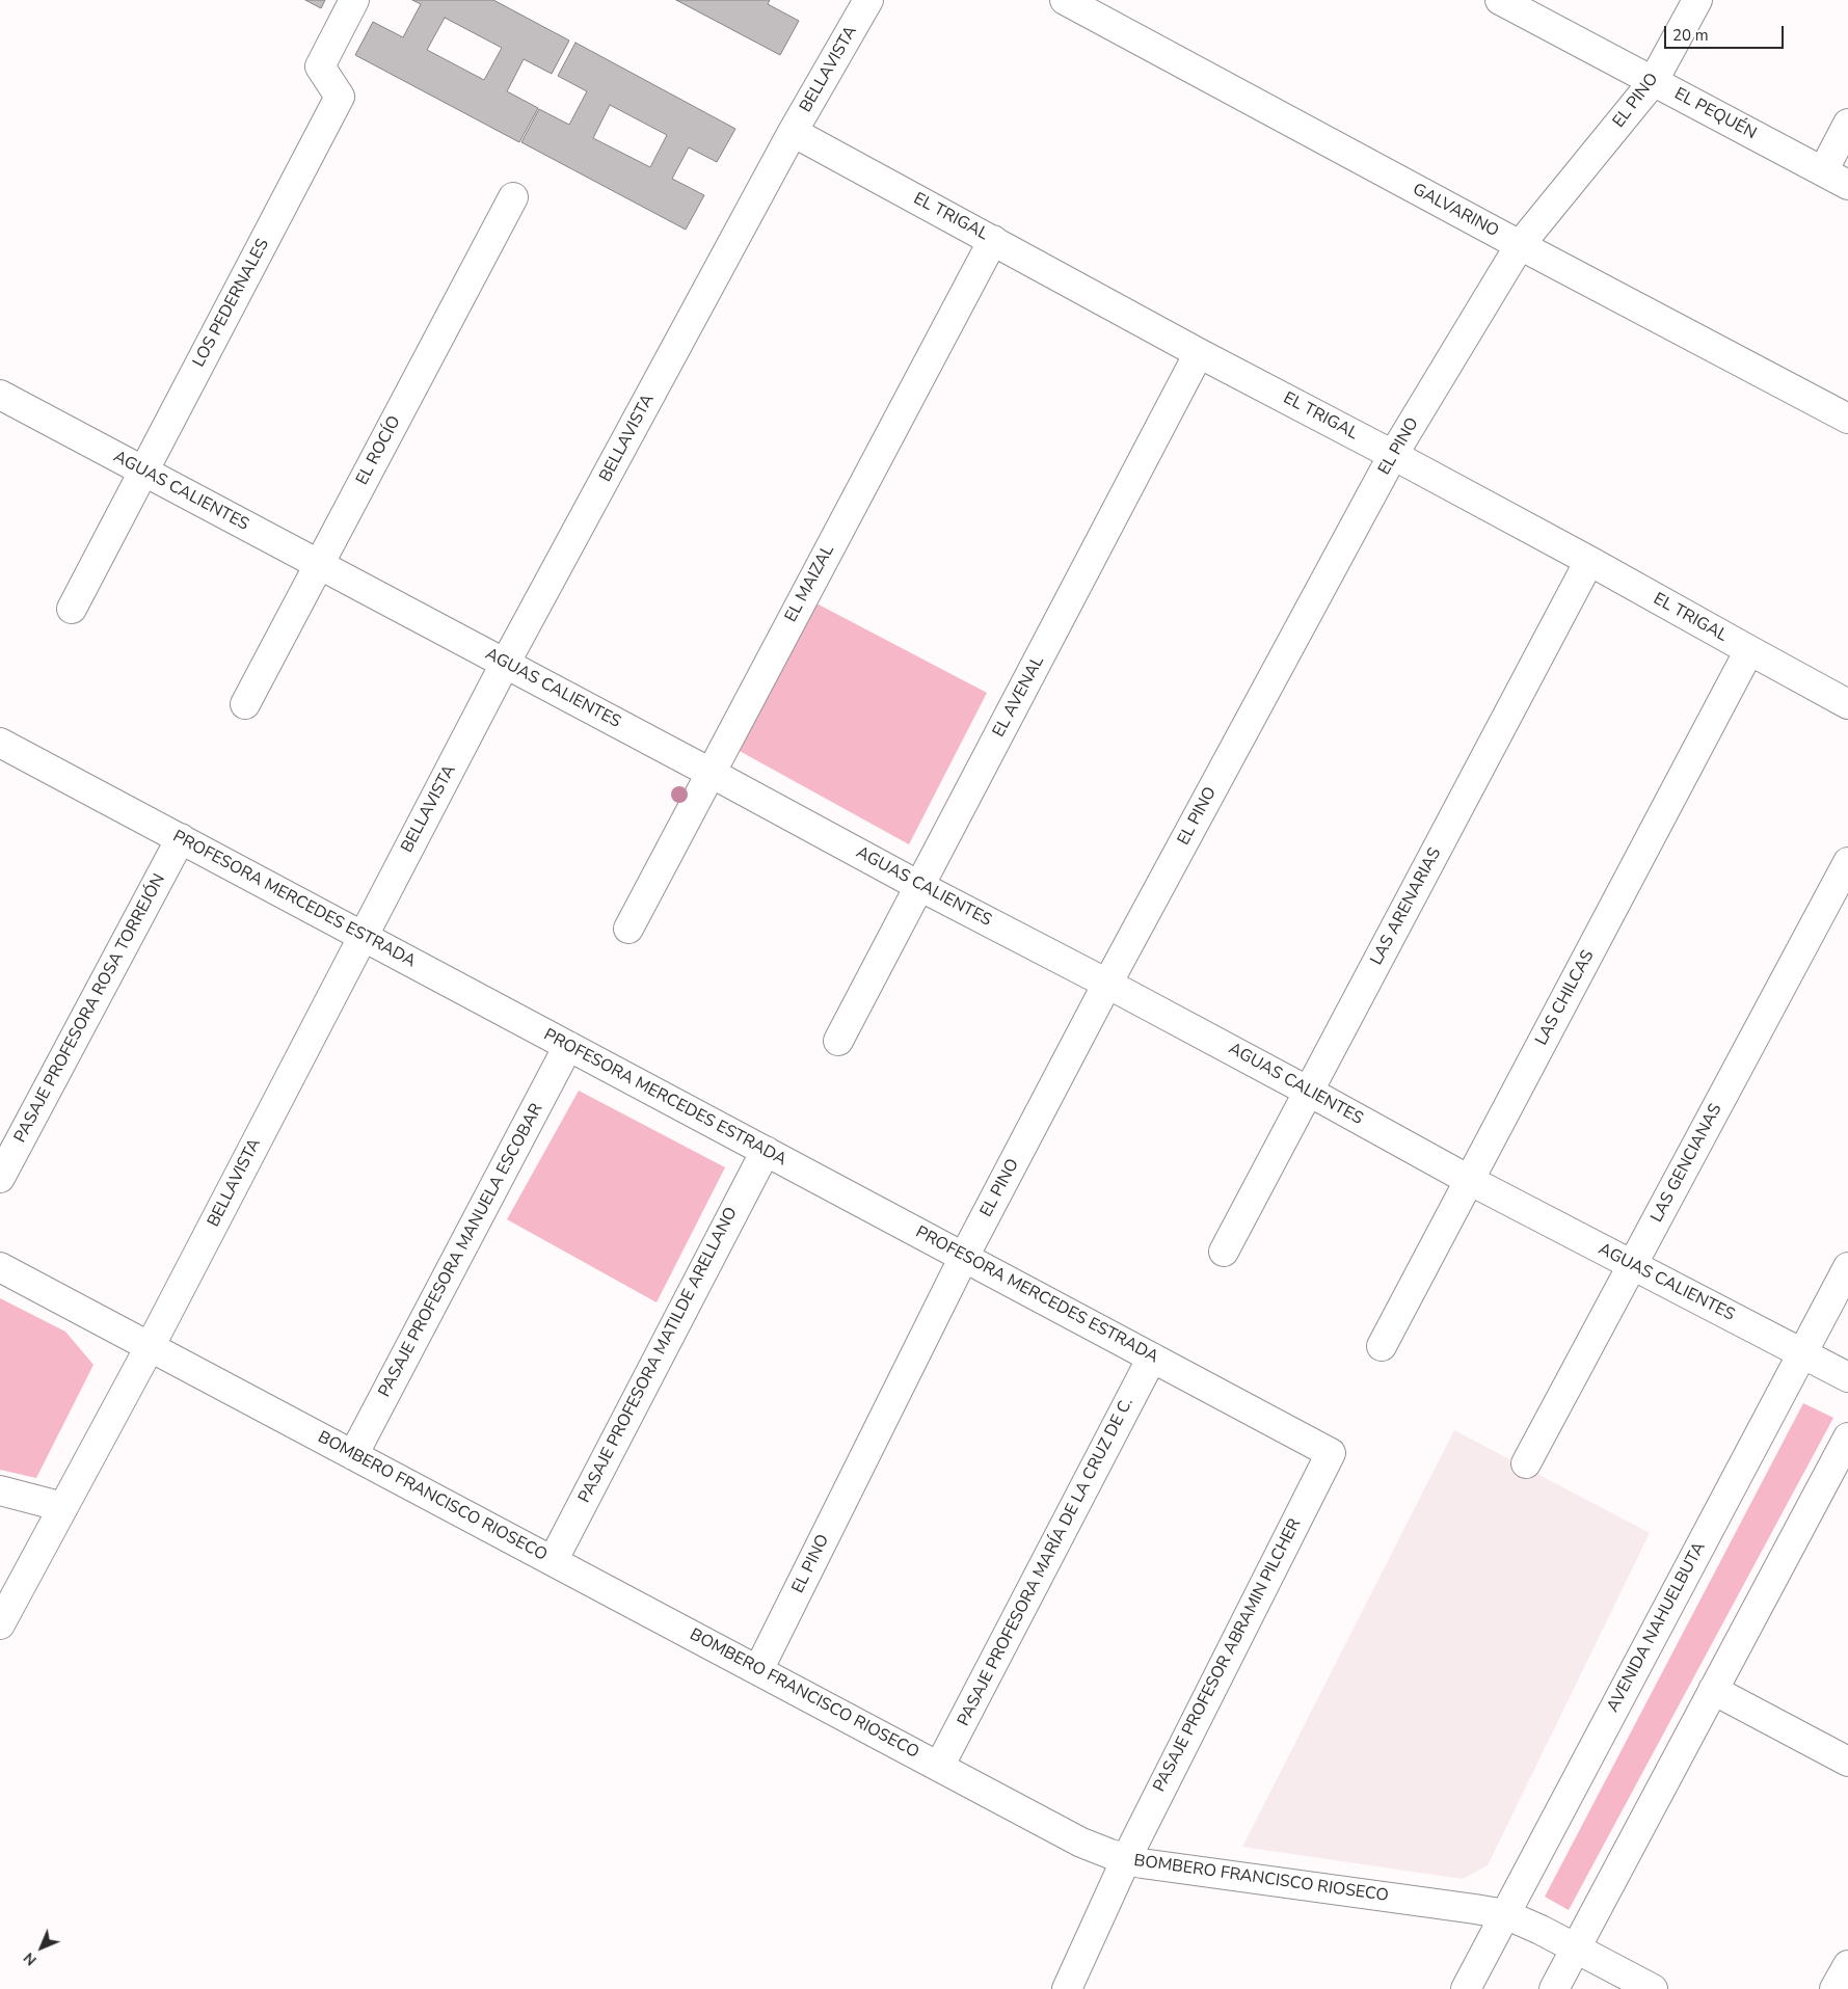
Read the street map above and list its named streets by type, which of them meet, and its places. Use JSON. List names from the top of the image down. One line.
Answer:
{"streets":{"street":["BELLAVISTA","EL PINO","EL PEQUÉN","GALVARINO","EL TRIGAL","LOS PEDERNALES","EL ROCÍO","AGUAS CALIENTES","EL MAIZAL","EL AVENAL","PROFESORA MERCEDES ESTRADA","LAS ARENARIAS","LAS CHILCAS","PASAJE PROFESORA ROSA TORREJÓN","LAS GENCIANAS","PASAJE PROFESORA MANUELA ESCOBAR","PASAJE PROFESORA MATILDE ARELLANO","BOMBERO FRANCISCO RIOSECO","PASAJE PROFESORA MARÍA DE LA CRUZ DE C.","AVENIDA NAHUELBUTA","PASAJE PROFESOR ABRAMIN PILCHER"]},"crossings":[["BELLAVISTA","EL TRIGAL"],["BELLAVISTA","AGUAS CALIENTES"],["BELLAVISTA","PROFESORA MERCEDES ESTRADA"],["BELLAVISTA","BOMBERO FRANCISCO RIOSECO"],["EL PINO","EL PEQUÉN"],["EL PINO","GALVARINO"],["EL PINO","EL TRIGAL"],["EL PINO","AGUAS CALIENTES"],["EL PINO","PROFESORA MERCEDES ESTRADA"],["EL PINO","BOMBERO FRANCISCO RIOSECO"],["EL TRIGAL","EL MAIZAL"],["EL TRIGAL","EL AVENAL"],["EL TRIGAL","LAS ARENARIAS"],["EL TRIGAL","LAS CHILCAS"],["LOS PEDERNALES","AGUAS CALIENTES"],["EL ROCÍO","AGUAS CALIENTES"],["AGUAS CALIENTES","EL MAIZAL"],["AGUAS CALIENTES","EL AVENAL"],["AGUAS CALIENTES","LAS ARENARIAS"],["AGUAS CALIENTES","LAS CHILCAS"],["AGUAS CALIENTES","LAS GENCIANAS"],["AGUAS CALIENTES","AVENIDA NAHUELBUTA"],["PROFESORA MERCEDES ESTRADA","PASAJE PROFESORA ROSA TORREJÓN"],["PROFESORA MERCEDES ESTRADA","PASAJE PROFESORA MANUELA ESCOBAR"],["PROFESORA MERCEDES ESTRADA","PASAJE PROFESORA MATILDE ARELLANO"],["PROFESORA MERCEDES ESTRADA","PASAJE PROFESORA MARÍA DE LA CRUZ DE C."],["PROFESORA MERCEDES ESTRADA","PASAJE PROFESOR ABRAMIN PILCHER"],["PASAJE PROFESORA MANUELA ESCOBAR","BOMBERO FRANCISCO RIOSECO"],["PASAJE PROFESORA MATILDE ARELLANO","BOMBERO FRANCISCO RIOSECO"],["BOMBERO FRANCISCO RIOSECO","PASAJE PROFESORA MARÍA DE LA CRUZ DE C."],["BOMBERO FRANCISCO RIOSECO","AVENIDA NAHUELBUTA"],["BOMBERO FRANCISCO RIOSECO","PASAJE PROFESOR ABRAMIN PILCHER"]],"scale_bar":"20 m","north":"bottom left"}
